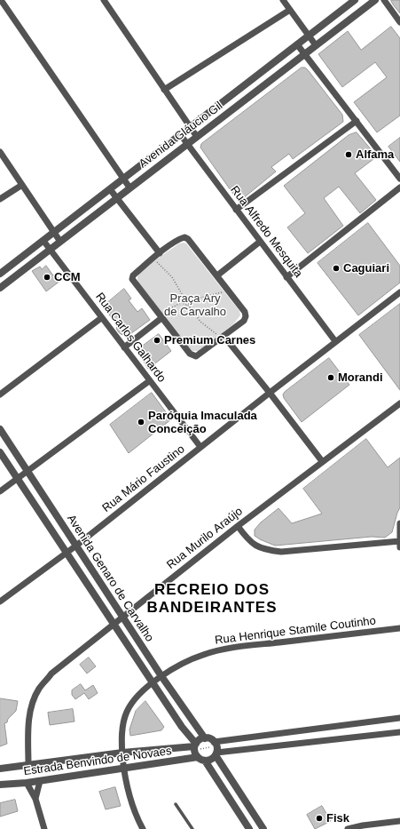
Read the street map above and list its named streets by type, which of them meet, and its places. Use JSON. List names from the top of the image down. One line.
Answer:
{"streets":{"street":["Avenida Gláucio Gil","Rua Alfredo Mesquita","Rua Carlos Galhardo","Rua Mário Faustino","Rua Murilo Araújo","Avenida Genaro de Carvalho","Rua Henrique Stamile Coutinho","Estrada Benvindo de Novaes"]},"crossings":[["Avenida Gláucio Gil","Rua Alfredo Mesquita"],["Avenida Gláucio Gil","Rua Carlos Galhardo"],["Rua Alfredo Mesquita","Rua Mário Faustino"],["Rua Carlos Galhardo","Rua Mário Faustino"],["Rua Mário Faustino","Avenida Genaro de Carvalho"],["Rua Murilo Araújo","Avenida Genaro de Carvalho"],["Rua Murilo Araújo","Estrada Benvindo de Novaes"],["Avenida Genaro de Carvalho","Rua Henrique Stamile Coutinho"],["Avenida Genaro de Carvalho","Estrada Benvindo de Novaes"],["Rua Henrique Stamile Coutinho","Estrada Benvindo de Novaes"]],"districts":["RECREIO DOS BANDEIRANTES"],"parks":["Praça Ary de Carvalho"],"places":["Alfama","Caguiari","CCM","Premium Carnes","Morandi","Paróquia Imaculada Conceição","Fisk"]}
